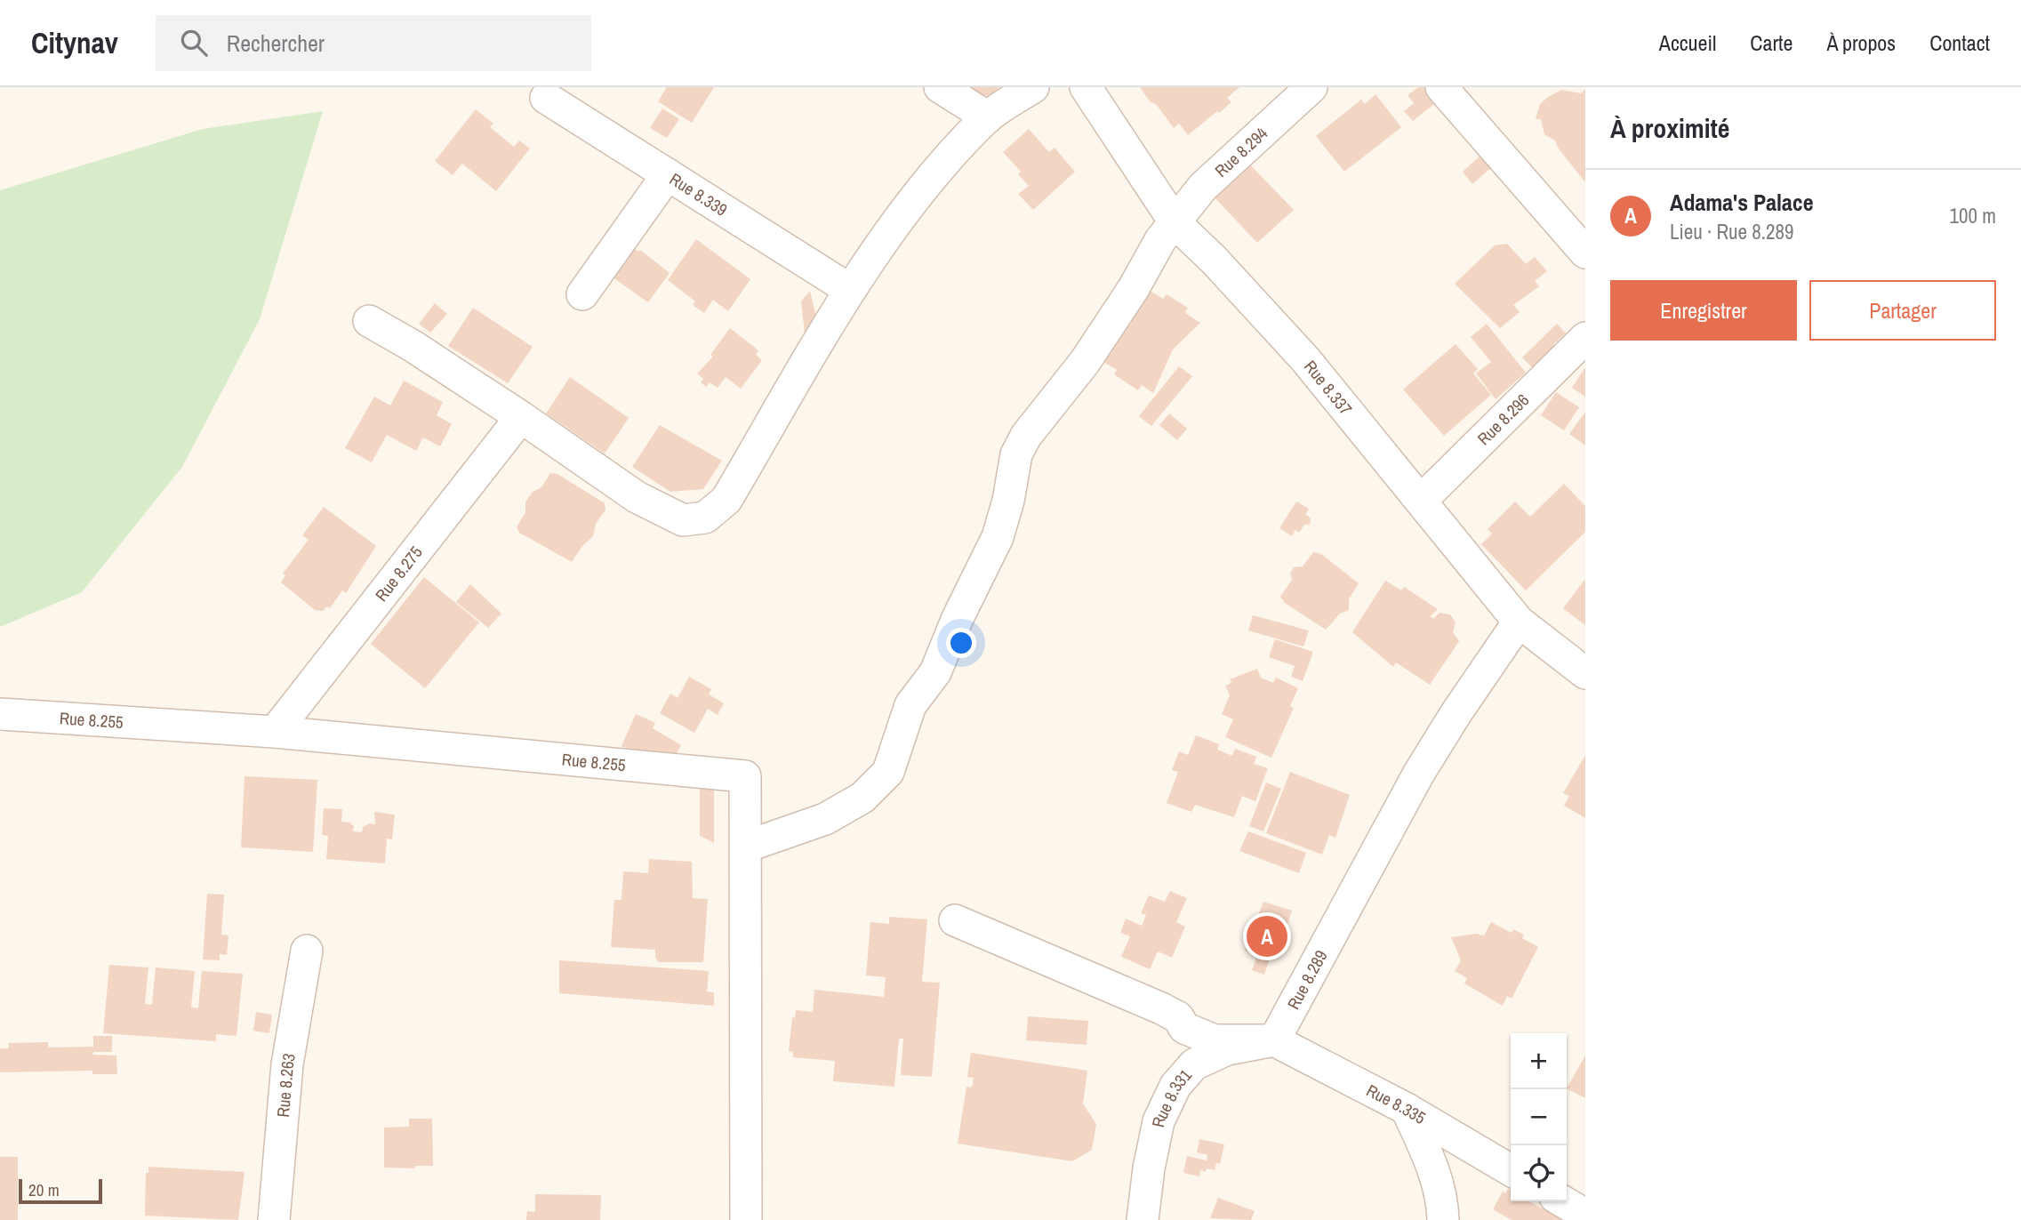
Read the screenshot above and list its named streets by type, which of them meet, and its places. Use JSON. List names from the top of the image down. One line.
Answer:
{"streets":{"street":["Rue 8.294","Rue 8.339","Rue 8.337","Rue 8.296","Rue 8.275","Rue 8.255","Rue 8.289","Rue 8.263","Rue 8.331","Rue 8.335"]},"crossings":[["Rue 8.294","Rue 8.337"],["Rue 8.294","Rue 8.255"],["Rue 8.337","Rue 8.296"],["Rue 8.337","Rue 8.289"],["Rue 8.275","Rue 8.255"],["Rue 8.289","Rue 8.331"],["Rue 8.289","Rue 8.335"],["Rue 8.331","Rue 8.335"]],"scale_bar":"20 m","page":{"header":"Citynav","search":"Rechercher","nav":["Accueil","Carte","À propos","Contact"],"heading":"À proximité","list":[{"mark":"A","name":"Adama's Palace","note":"Lieu · Rue 8.289","value":"100 m"}],"buttons":["Enregistrer","Partager"],"pins":"A","map_buttons":["+","−"],"scale":"20 m"}}
